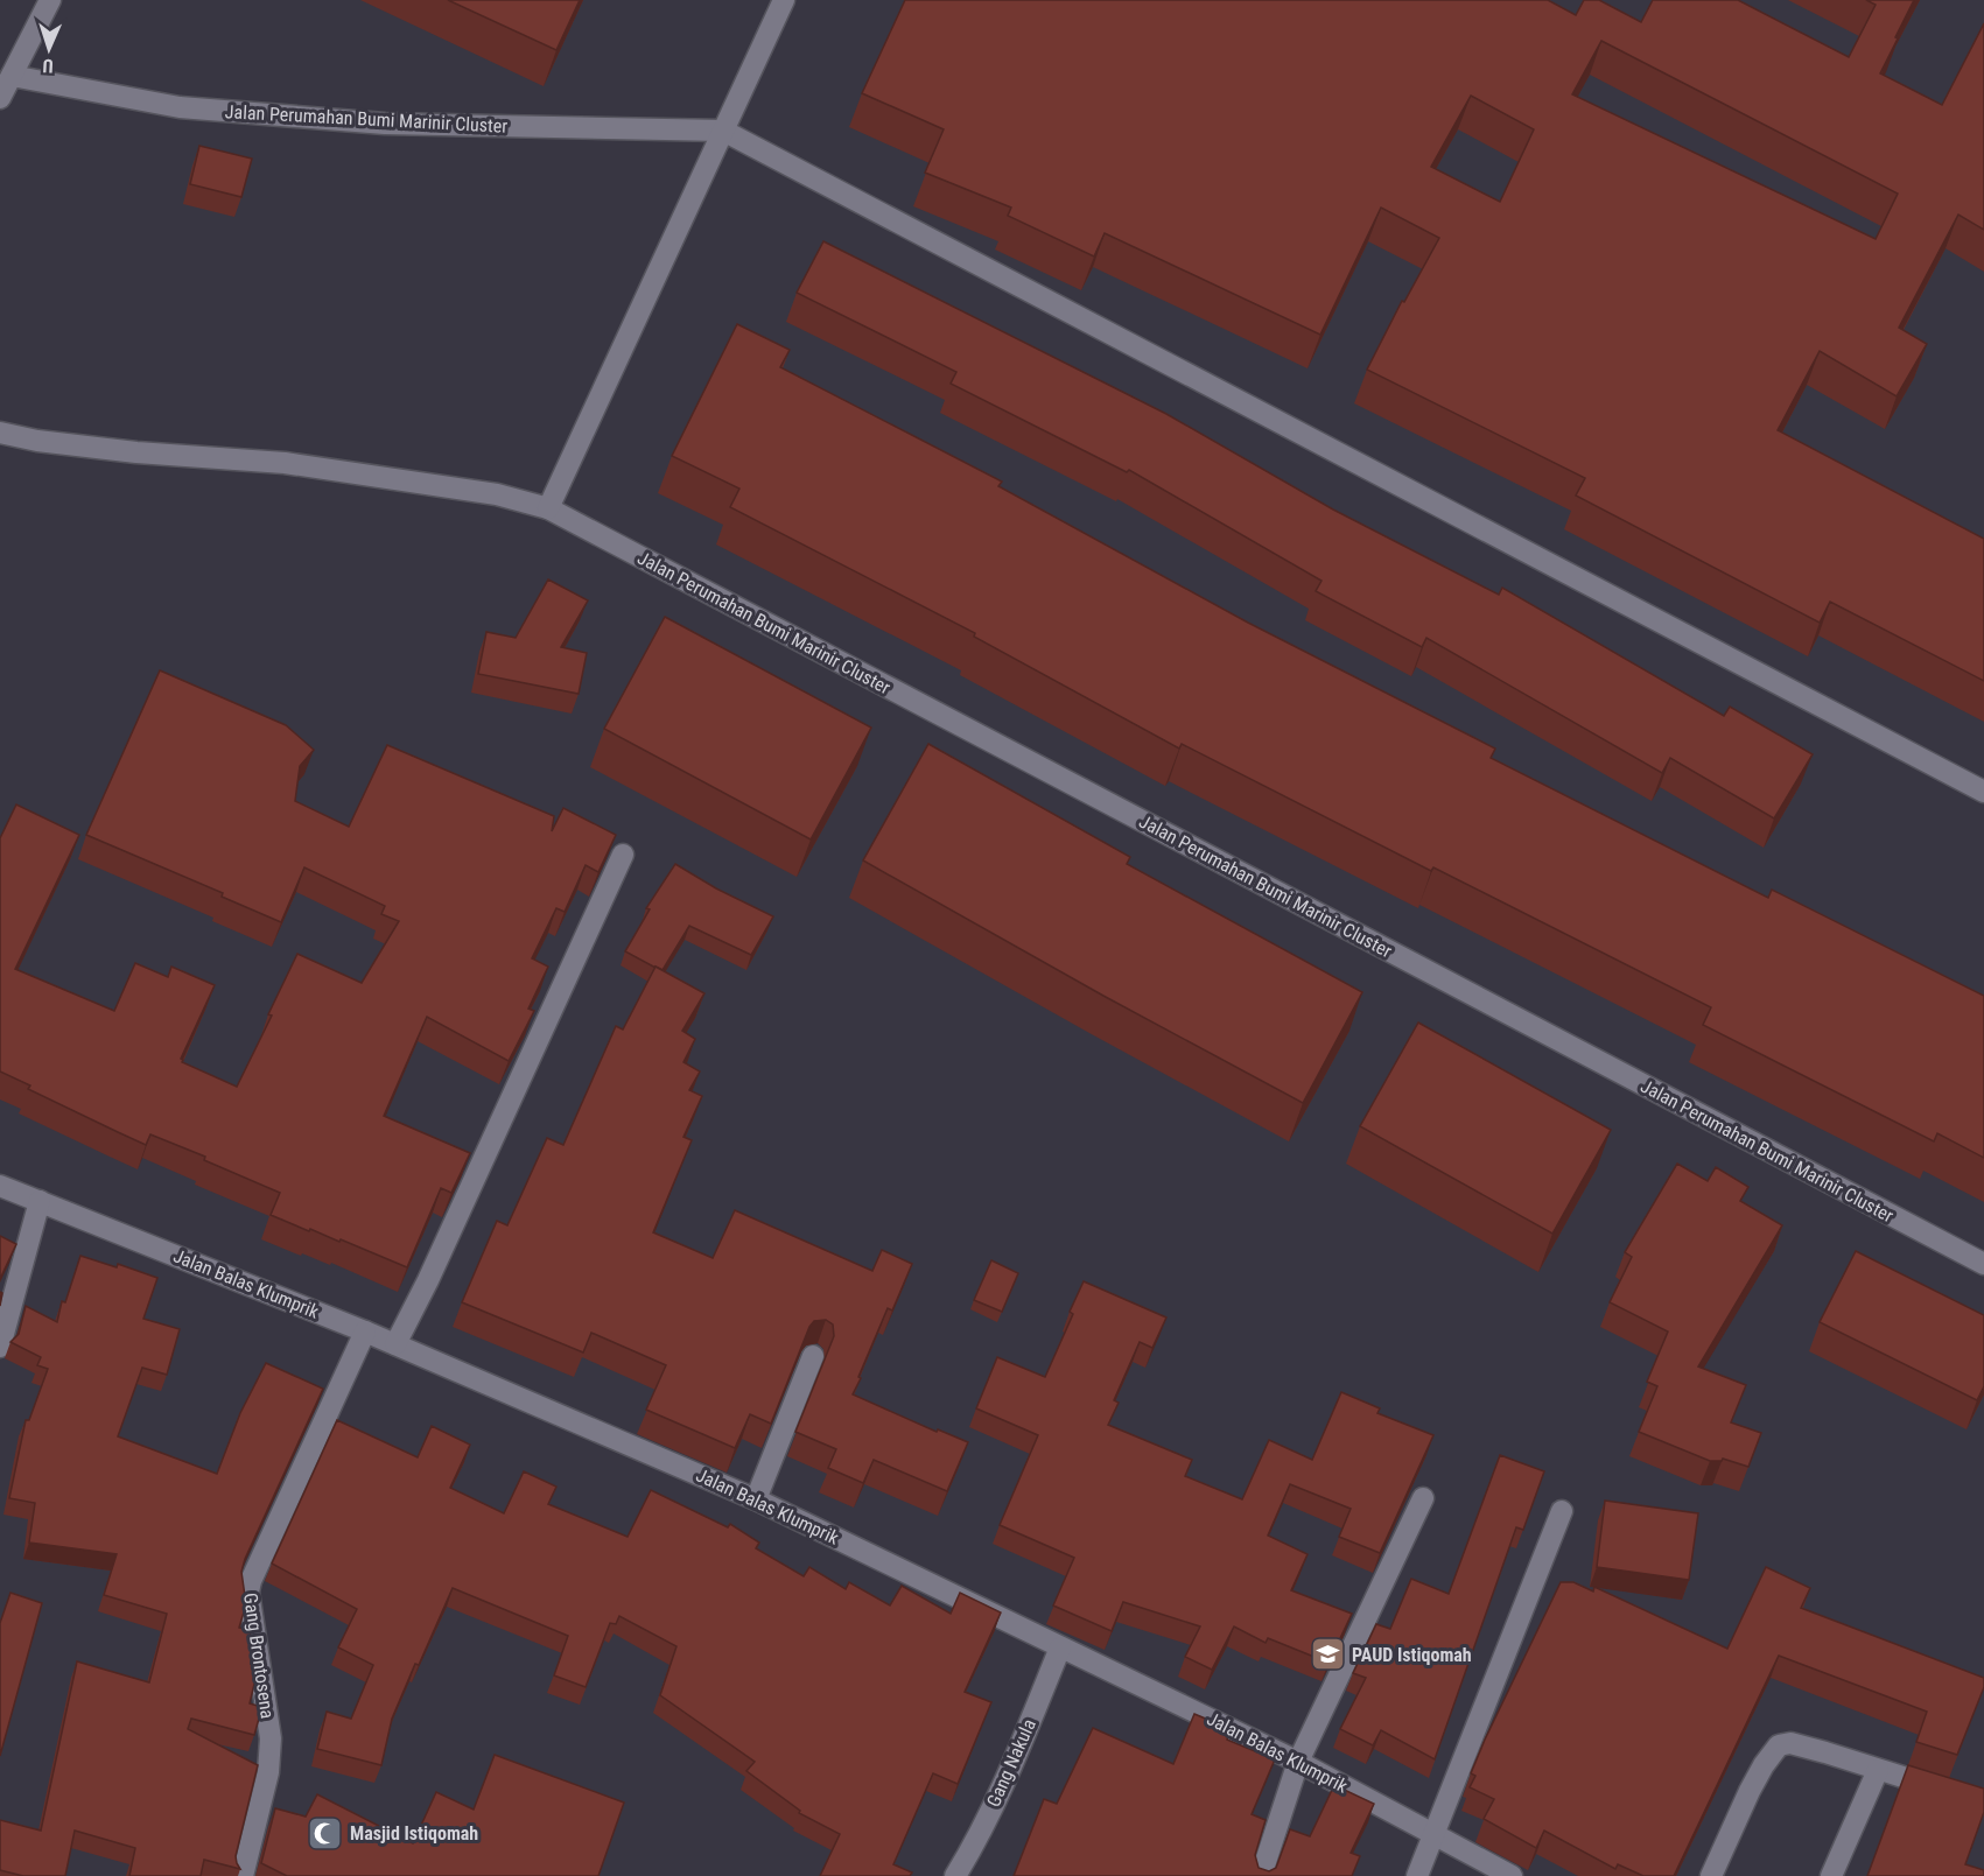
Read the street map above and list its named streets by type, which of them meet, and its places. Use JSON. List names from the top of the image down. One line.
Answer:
{"streets":{"street":["Jalan Perumahan Bumi Marinir Cluster","Jalan Balas Klumprik","Gang Brontosena","Gang Nakula"]},"crossings":[["Jalan Balas Klumprik","Gang Brontosena"],["Jalan Balas Klumprik","Gang Nakula"]],"places":{"school or university":["PAUD Istiqomah"],"mosque":["Masjid Istiqomah"]},"north":"bottom"}
